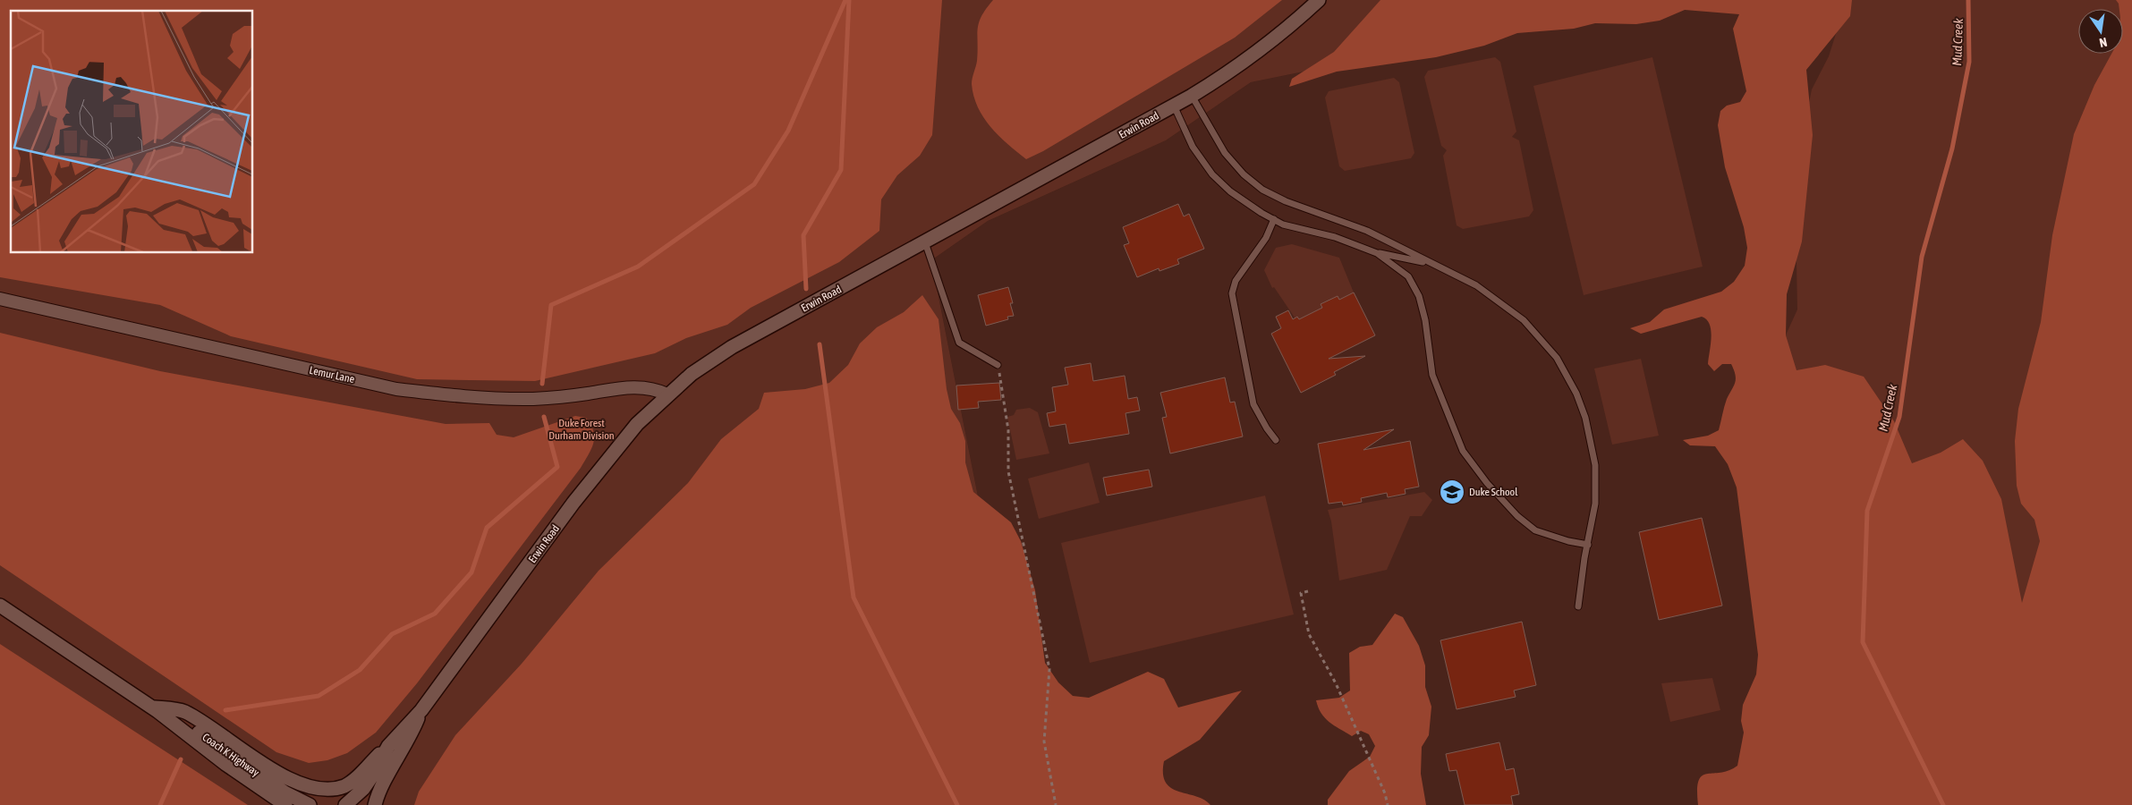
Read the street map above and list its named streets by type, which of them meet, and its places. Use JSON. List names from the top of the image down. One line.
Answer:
{"streets":{"main road":["Erwin Road","Coach K Highway"],"street":["Lemur Lane"]},"crossings":[["Erwin Road","Lemur Lane"]],"water":["Mud Creek"],"parks":["Duke Forest Durham Division"],"places":{"school or university":["Duke School"]},"north":"bottom"}
